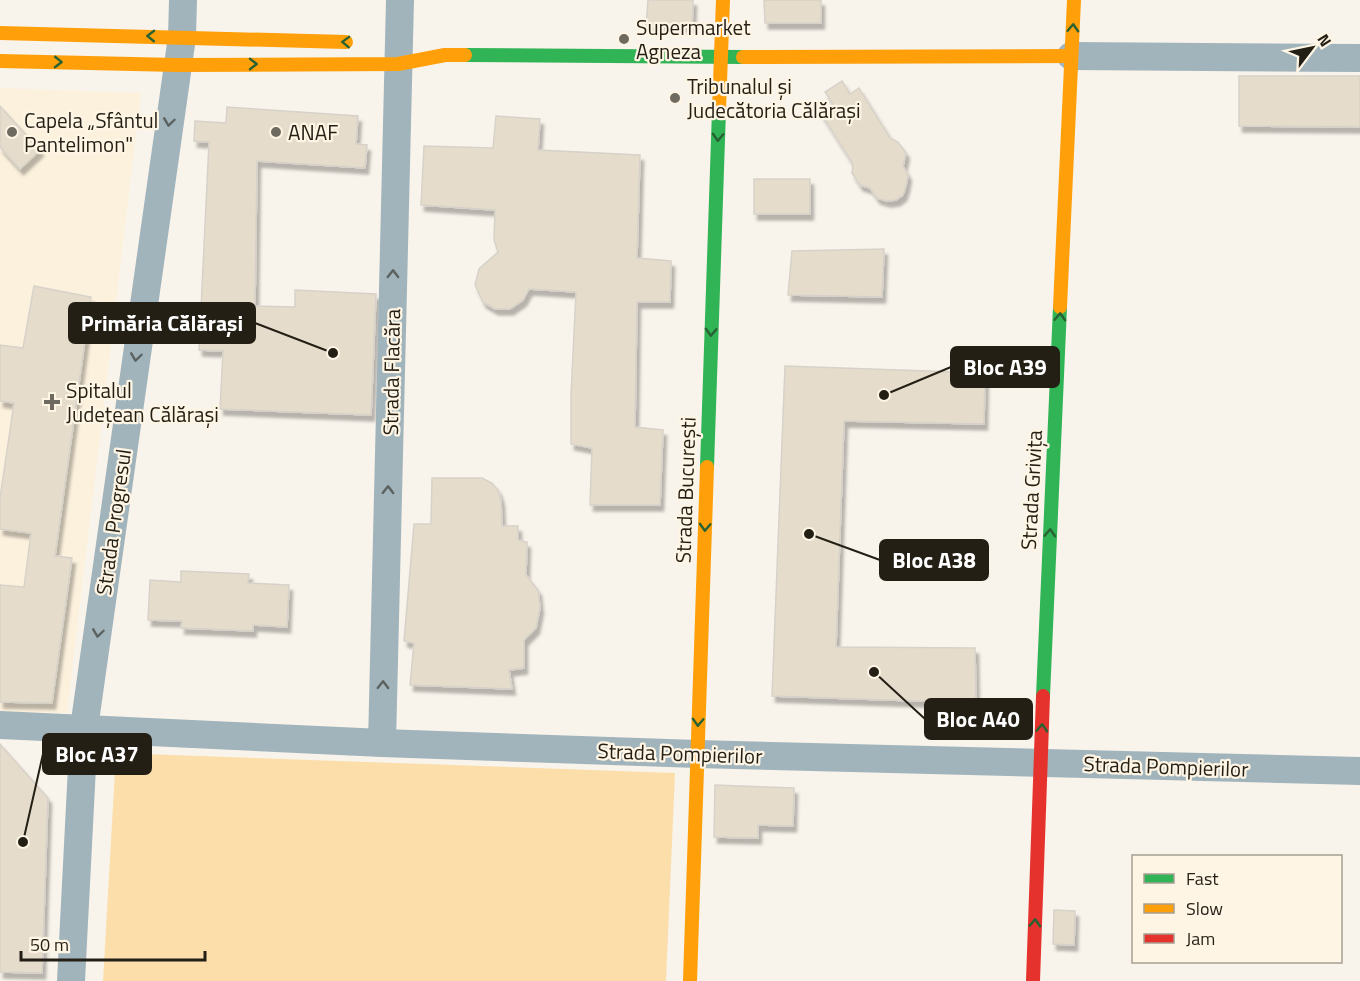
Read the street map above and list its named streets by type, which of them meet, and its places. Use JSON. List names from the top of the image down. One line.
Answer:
{"streets":{"main road":["Strada București","Strada Grivița"],"street":["Strada Flacăra","Strada Progresul","Strada Pompierilor"]},"crossings":[["Strada Flacăra","Strada Pompierilor"],["Strada București","Strada Pompierilor"],["Strada Grivița","Strada Pompierilor"],["Strada Progresul","Strada Pompierilor"]],"one_way":["Strada Flacăra","Strada București","Strada Grivița","Strada Progresul"],"places":{"other":["Supermarket Agneza","Tribunalul și Judecătoria Călărași","Capela „Sfântul Pantelimon\"","ANAF","Primăria Călărași","Bloc A39","Bloc A38","Bloc A40","Bloc A37"],"health":["Spitalul Județean Călărași"]},"legend":["Fast","Slow","Jam"],"scale_bar":"50 m","north":"top right"}
